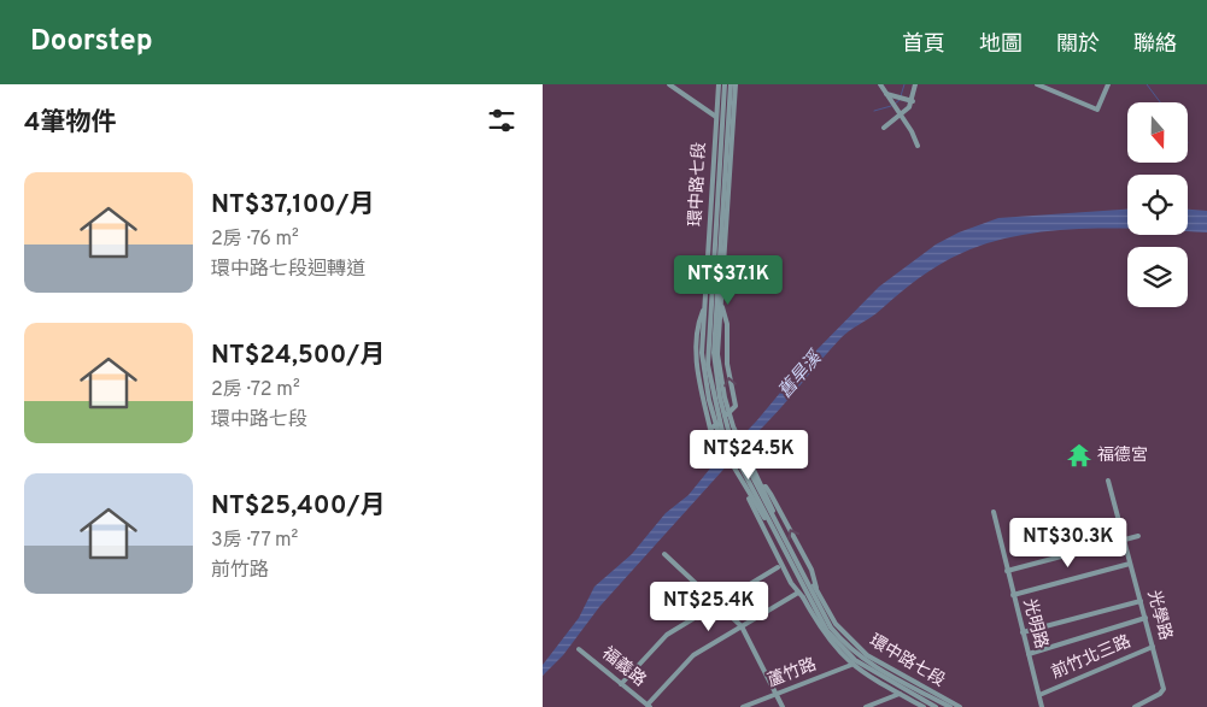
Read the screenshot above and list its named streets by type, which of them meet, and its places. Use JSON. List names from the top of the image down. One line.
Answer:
{"streets":{"street":["環中路七段","光學路","光明路","前竹北三路","福義路","蘆竹路"]},"crossings":[["光學路","前竹北三路"],["光明路","前竹北三路"]],"water":["舊旱溪"],"places":{"temple":["福德宮"]},"north":"bottom","page":{"header":"Doorstep","nav":["首頁","地圖","關於","聯絡"],"heading":"4筆物件","list":[{"name":"NT$37,100/月","note":"2房 · 76 m² · 環中路七段迴轉道"},{"name":"NT$24,500/月","note":"2房 · 72 m² · 環中路七段"},{"name":"NT$25,400/月","note":"3房 · 77 m² · 前竹路"}],"price":["NT$37.1K","NT$24.5K","NT$30.3K","NT$25.4K"]}}
